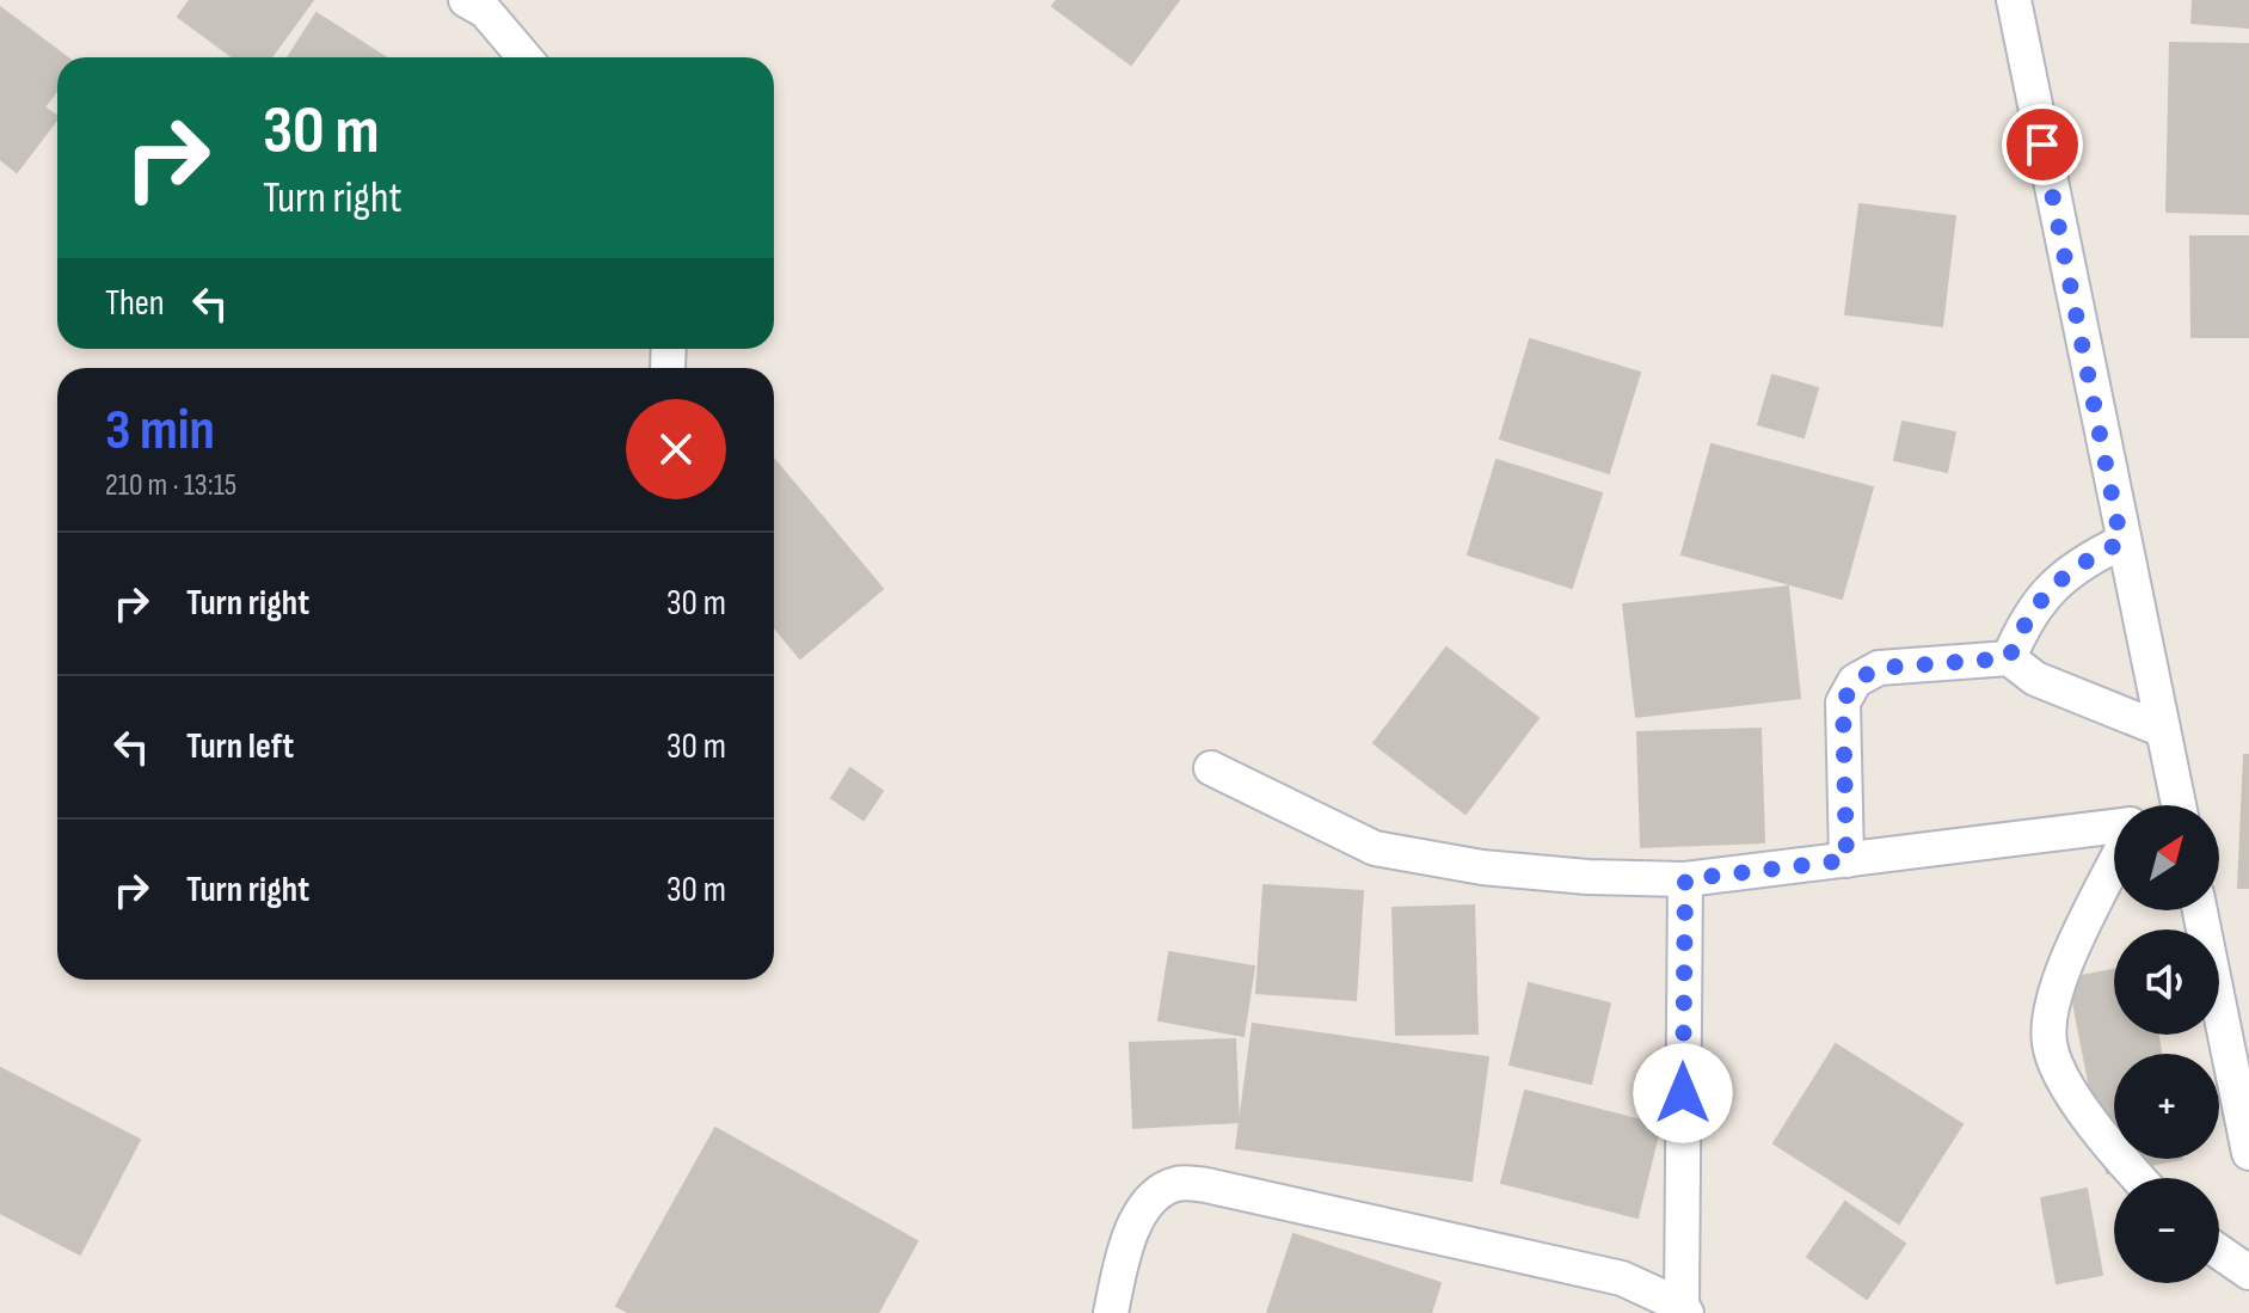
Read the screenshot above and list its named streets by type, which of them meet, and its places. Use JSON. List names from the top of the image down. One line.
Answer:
{"north":"top right","page":{"turn":["30 m","Turn right"],"then":"Then","heading":["3 min","210 m · 13:15"],"list":[{"name":"Turn right","value":"30 m"},{"name":"Turn left","value":"30 m"},{"name":"Turn right","value":"30 m"}],"map_buttons":["+","−"]}}
